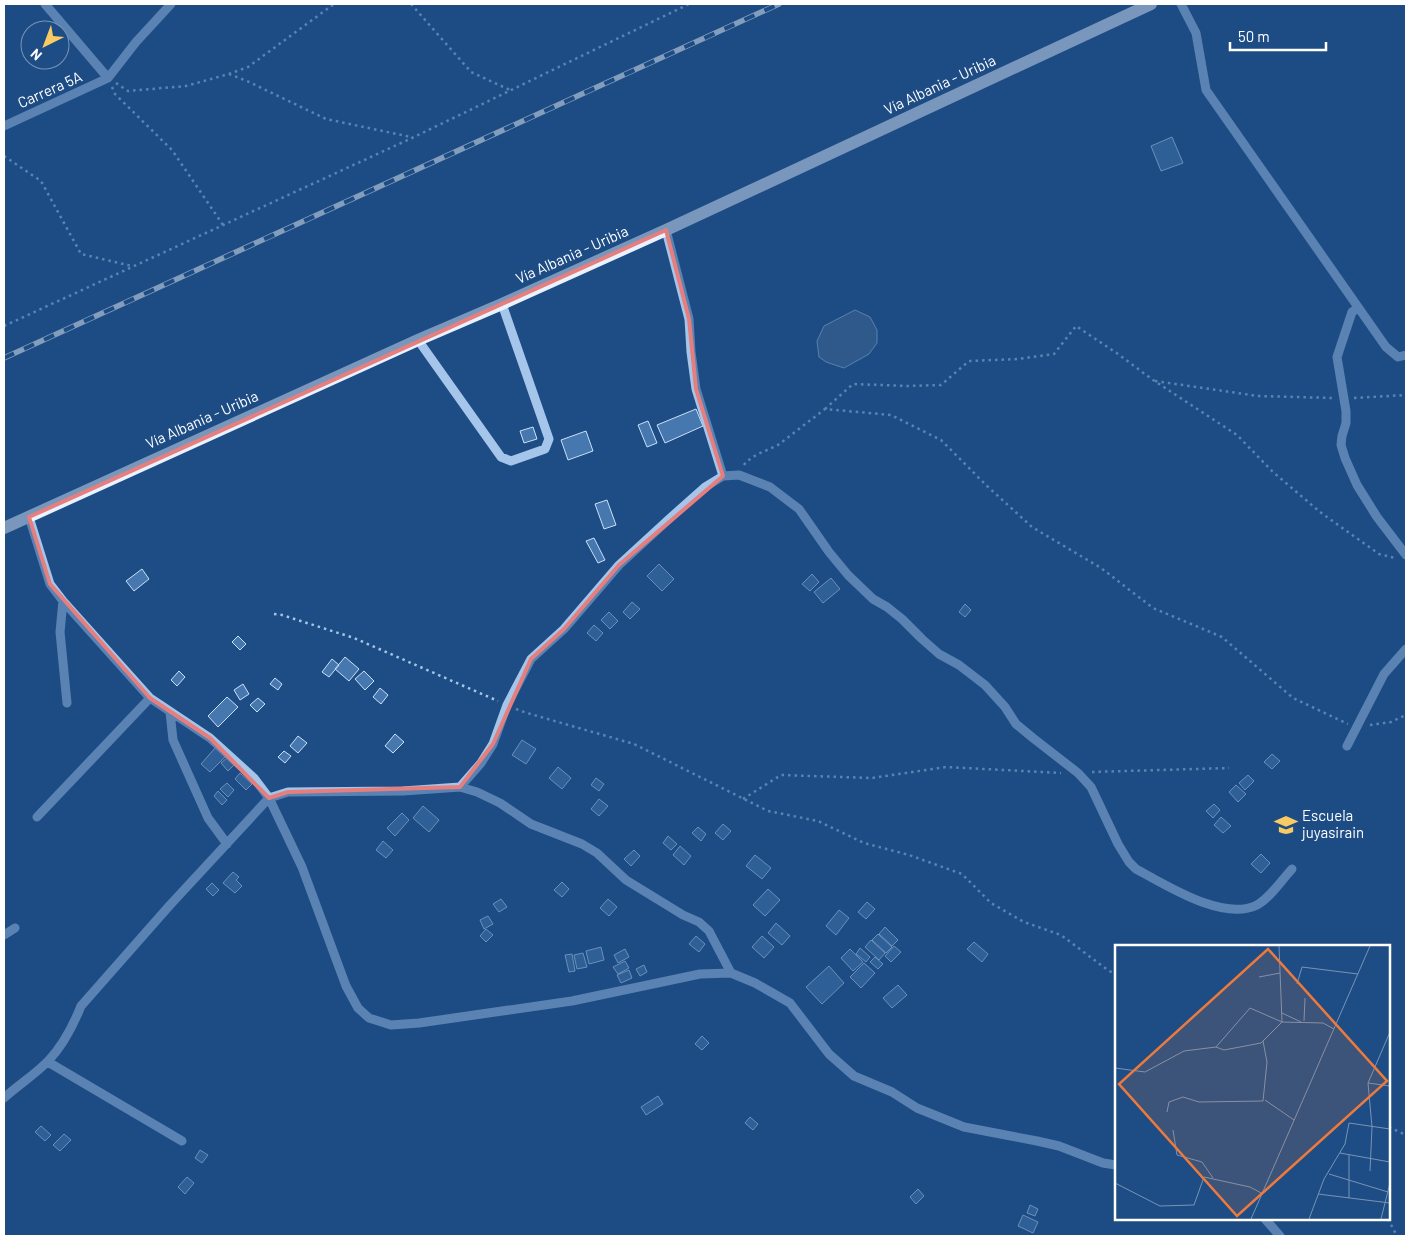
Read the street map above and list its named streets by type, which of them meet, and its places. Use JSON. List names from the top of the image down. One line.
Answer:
{"streets":{"main road":["Vía Albania - Uribia"],"street":["Carrera 5A"]},"places":{"school or university":["Escuela juyasirain"]},"scale_bar":"50 m","north":"bottom left"}
